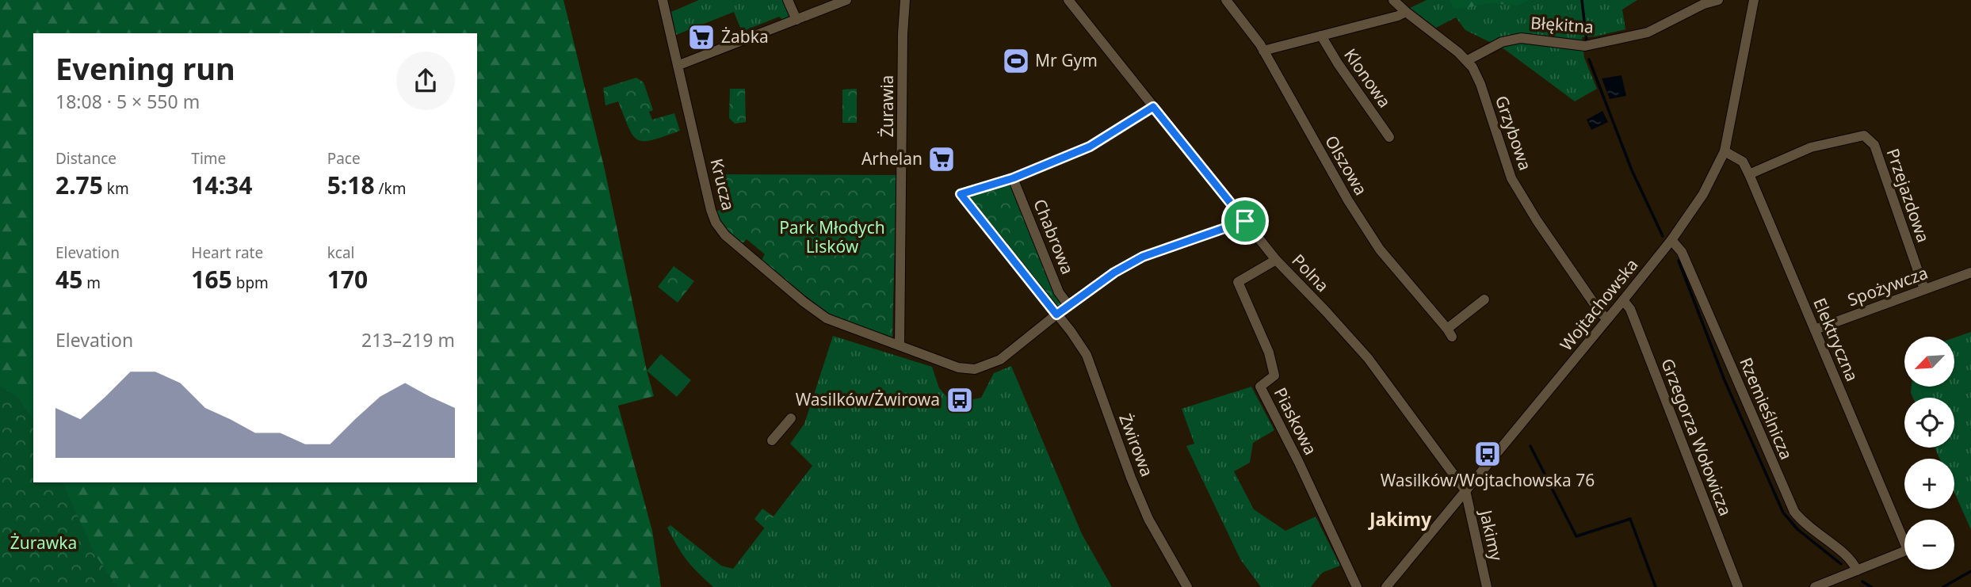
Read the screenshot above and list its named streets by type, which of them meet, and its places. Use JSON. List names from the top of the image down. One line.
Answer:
{"streets":{"street":["Błękitna","Klonowa","Żurawia","Grzybowa","Olszowa","Krucza","Przejazdowa","Chabrowa","Polna","Spożywcza","Wojtachowska","Elektryczna","Rzemieślnicza","Piaskowa","Grzegorza Wołowicza","Żwirowa","Jakimy"]},"crossings":[["Błękitna","Grzybowa"],["Żurawia","Krucza"],["Grzybowa","Wojtachowska"],["Przejazdowa","Spożywcza"],["Przejazdowa","Elektryczna"],["Chabrowa","Żwirowa"],["Polna","Wojtachowska"],["Polna","Piaskowa"],["Polna","Jakimy"],["Spożywcza","Elektryczna"],["Wojtachowska","Elektryczna"],["Wojtachowska","Rzemieślnicza"],["Wojtachowska","Grzegorza Wołowicza"],["Wojtachowska","Jakimy"]],"districts":["Jakimy"],"parks":["Park Młodych Lisków","Żurawka"],"places":{"supermarket":["Żabka","Arhelan"],"sports":["Mr Gym"],"bus stop":["Wasilków/Żwirowa","Wasilków/Wojtachowska 76"]},"north":"bottom left","page":{"heading":["Evening run","18:08 · 5 × 550 m"],"stats":[["Distance","2.75 km"],["Time","14:34"],["Pace","5:18 /km"],["Elevation","45 m"],["Heart rate","165 bpm"],["kcal","170"]],"chart":["Elevation","213–219 m"],"map_buttons":["+","−"]}}
